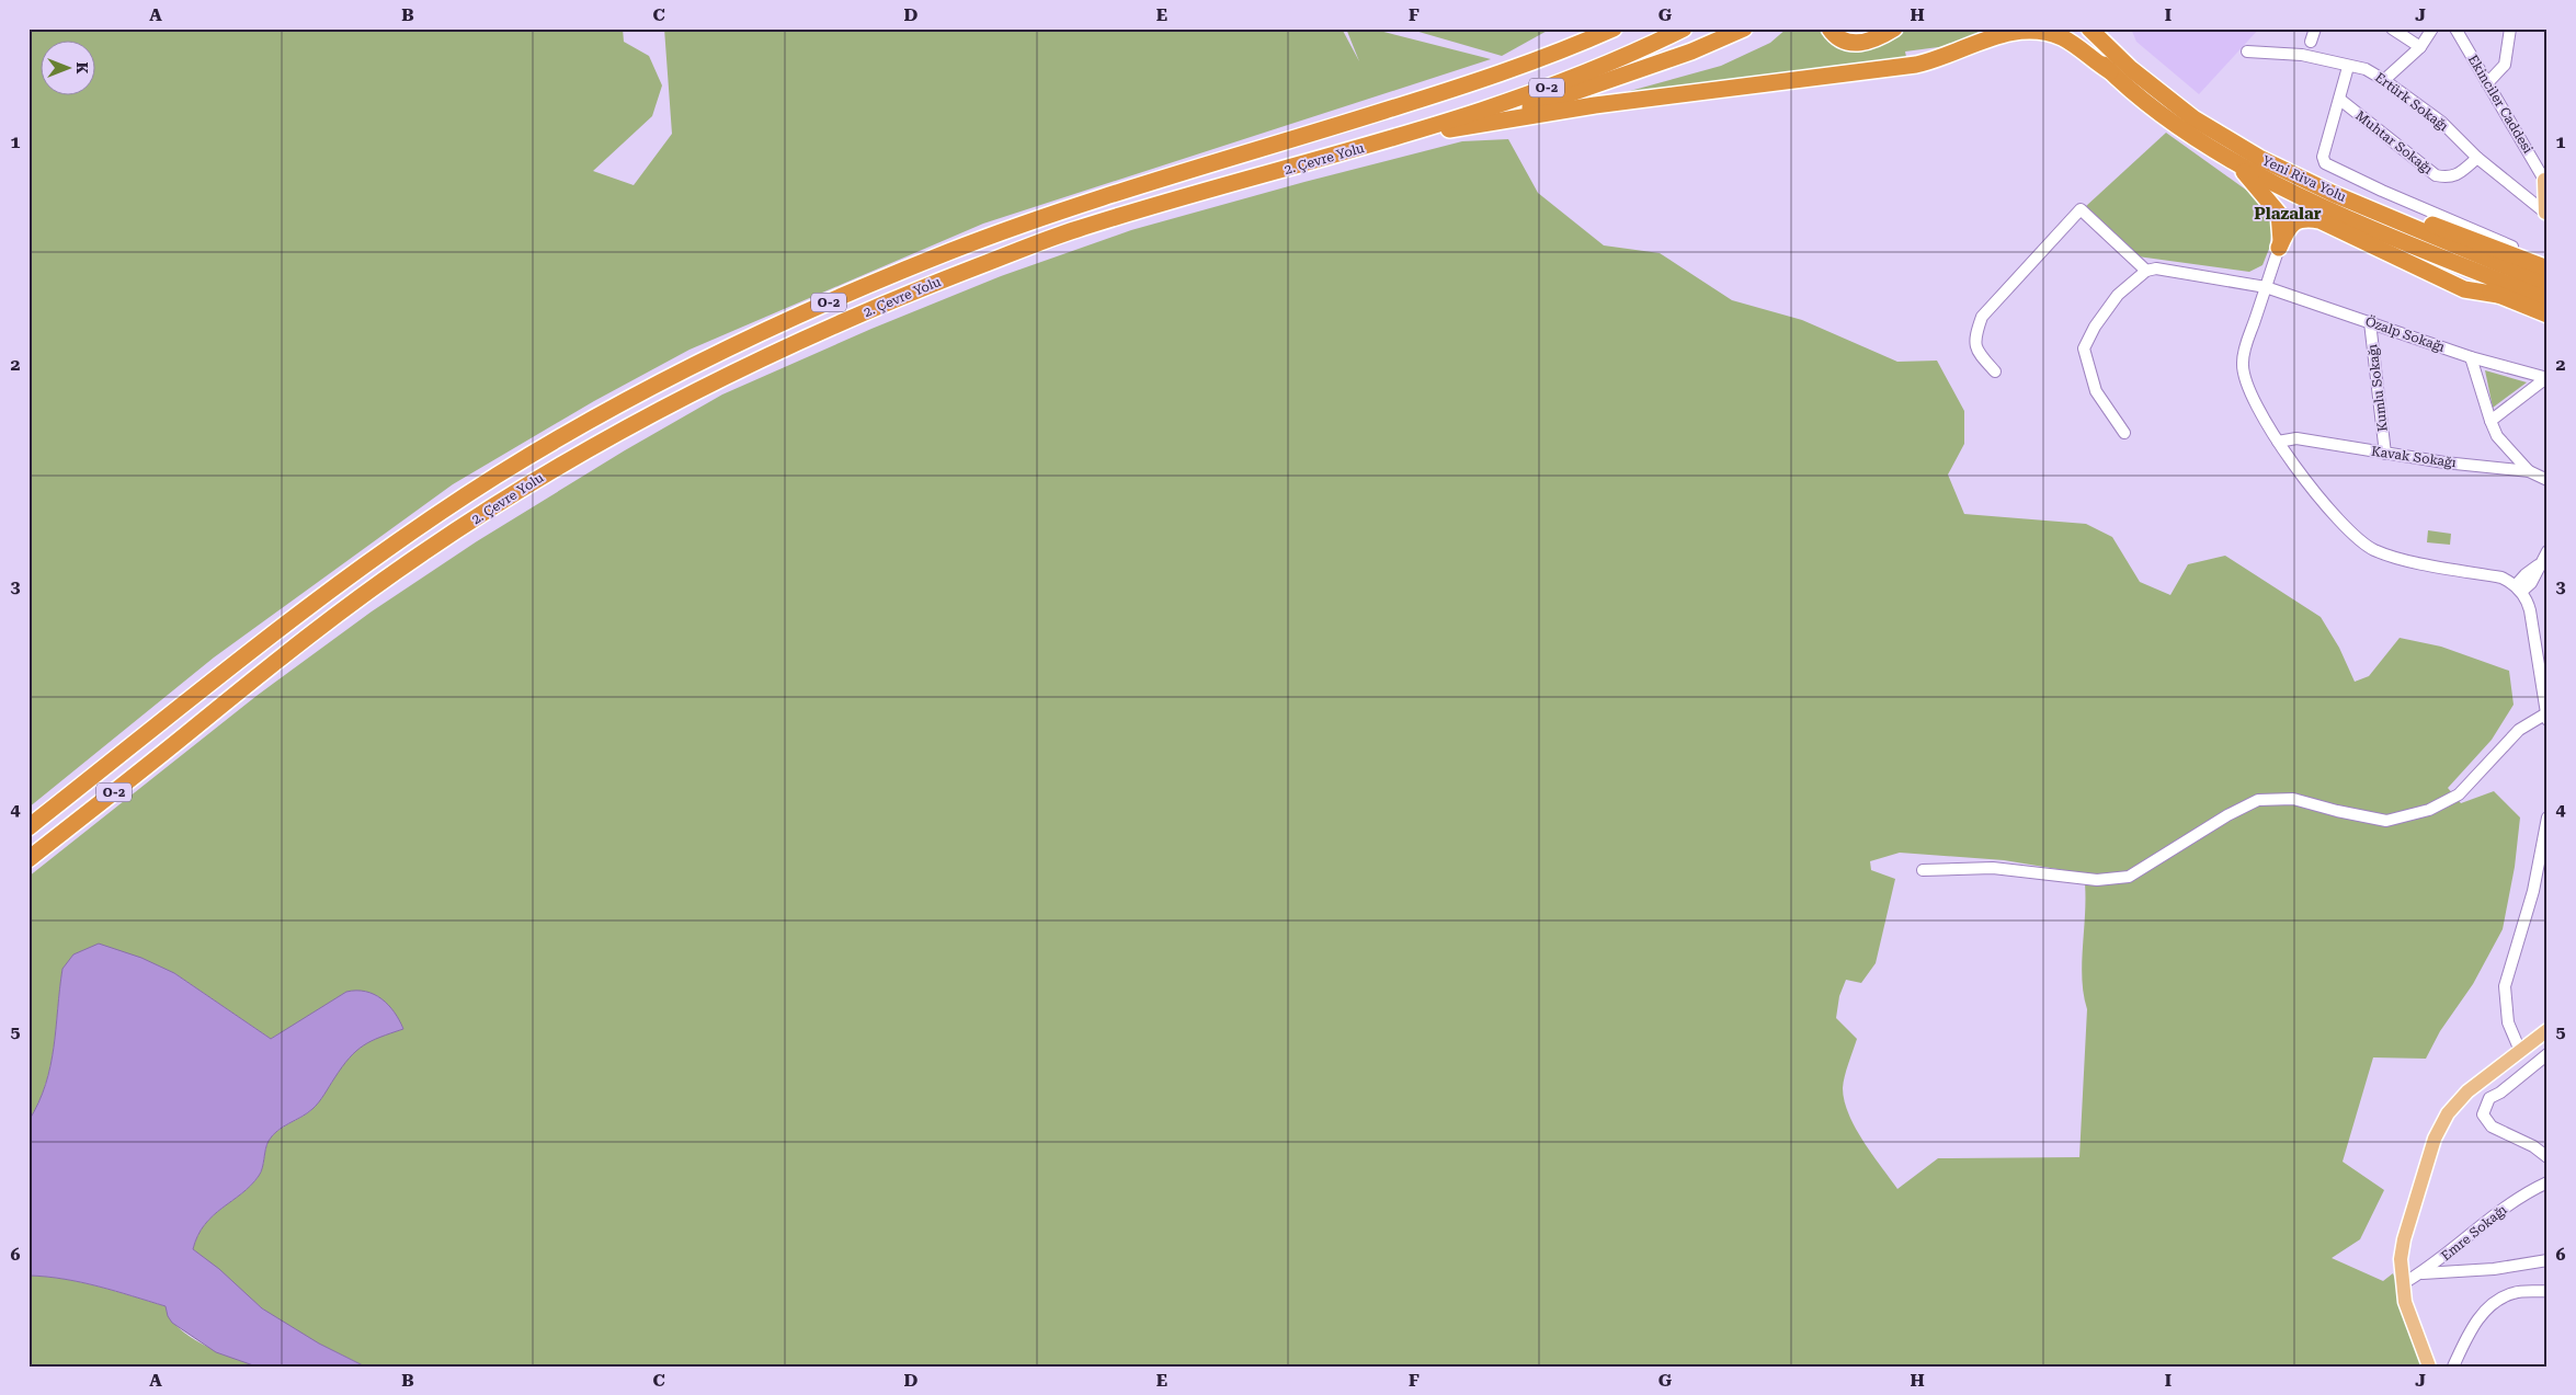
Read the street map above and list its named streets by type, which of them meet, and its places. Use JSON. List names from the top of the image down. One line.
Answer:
{"streets":{"highway":["O-2","2. Çevre Yolu","Yeni Riva Yolu"],"street":["Ertürk Sokağı","Ekinciler Caddesi","Muhtar Sokağı","Özalp Sokağı","Kumlu Sokağı","Kavak Sokağı","Emre Sokağı"]},"crossings":[["Ertürk Sokağı","Muhtar Sokağı"],["Özalp Sokağı","Kumlu Sokağı"],["Kumlu Sokağı","Kavak Sokağı"]],"districts":["Plazalar"],"north":"right","grid":{"columns":["A","B","C","D","E","F","G","H","I","J"],"rows":["1","2","3","4","5","6"]}}
